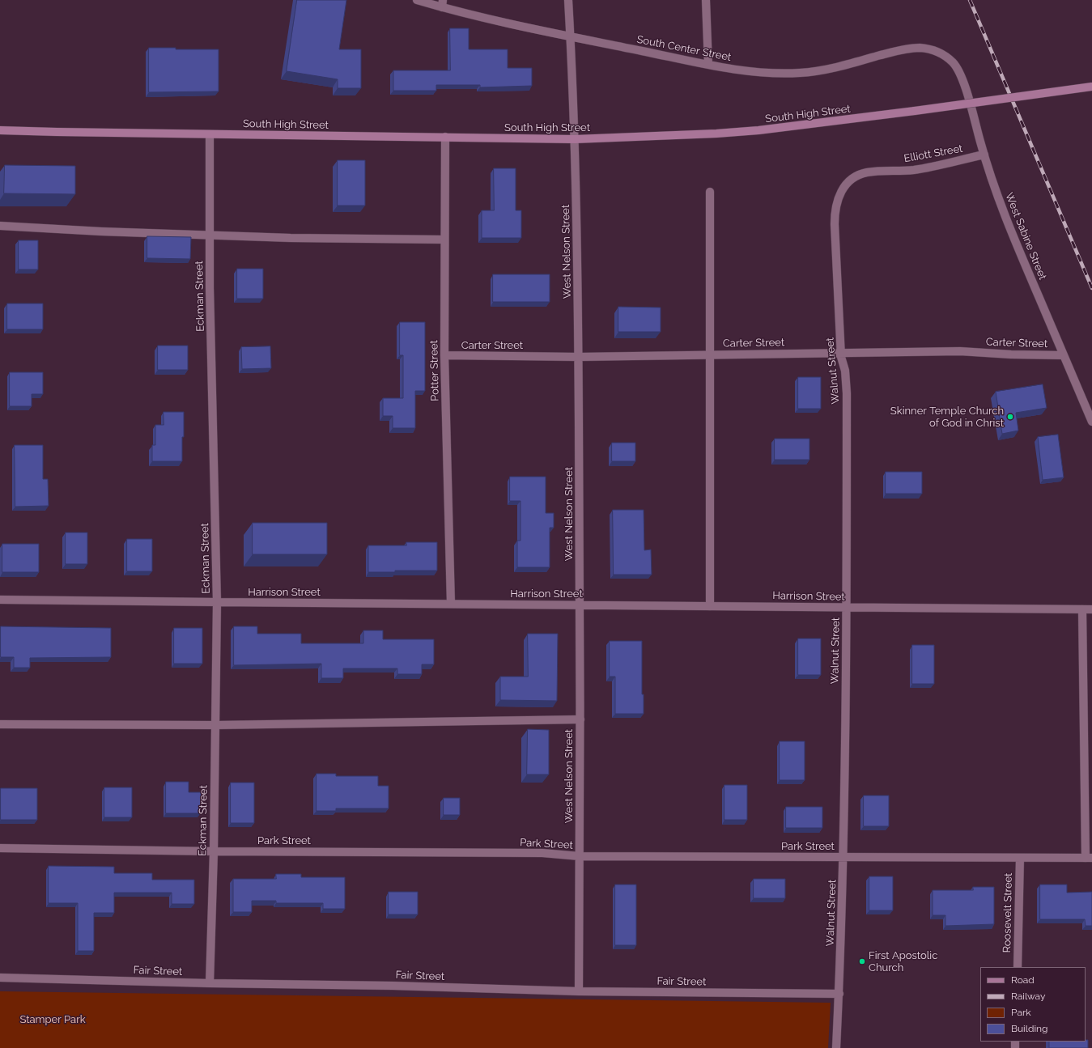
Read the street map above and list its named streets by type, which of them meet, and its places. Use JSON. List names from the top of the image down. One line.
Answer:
{"streets":{"main road":["South High Street"],"street":["South Center Street","Elliott Street","West Sabine Street","West Nelson Street","Eckman Street","Carter Street","Potter Street","Walnut Street","Harrison Street","Park Street","Roosevelt Street","Fair Street"]},"crossings":[["South Center Street","West Sabine Street"],["South Center Street","West Nelson Street"],["South High Street","West Nelson Street"],["South High Street","Eckman Street"],["South High Street","Potter Street"],["Elliott Street","West Sabine Street"],["Elliott Street","Walnut Street"],["West Sabine Street","Carter Street"],["West Nelson Street","Carter Street"],["West Nelson Street","Harrison Street"],["West Nelson Street","Park Street"],["West Nelson Street","Fair Street"],["Eckman Street","Harrison Street"],["Eckman Street","Park Street"],["Eckman Street","Fair Street"],["Carter Street","Potter Street"],["Carter Street","Walnut Street"],["Potter Street","Harrison Street"],["Walnut Street","Harrison Street"],["Walnut Street","Park Street"],["Walnut Street","Fair Street"],["Park Street","Roosevelt Street"]],"parks":["Stamper Park"],"places":["Skinner Temple Church of God in Christ","First Apostolic Church"],"legend":["Road","Railway","Park","Building"]}
